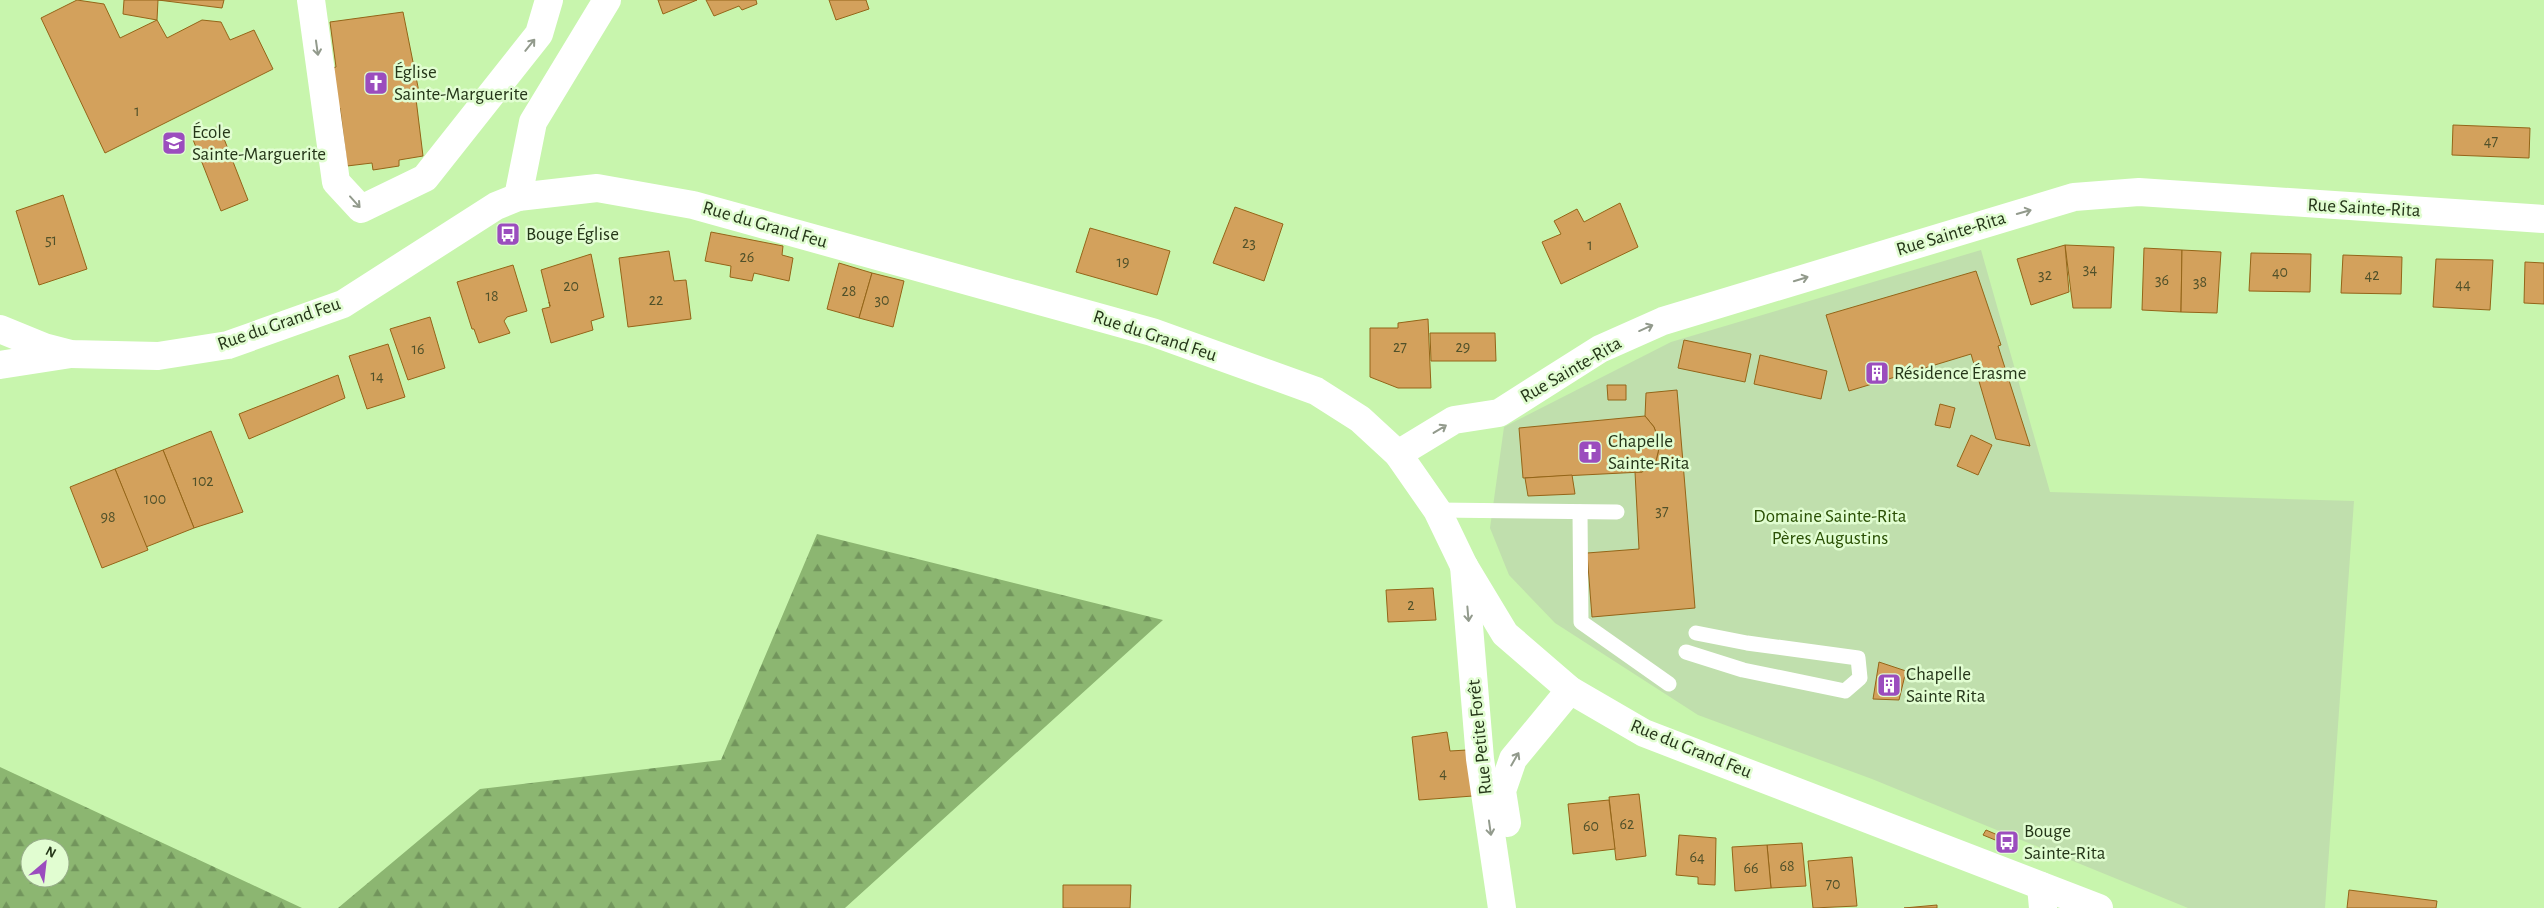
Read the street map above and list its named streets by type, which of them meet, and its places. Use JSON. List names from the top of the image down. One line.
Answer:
{"streets":{"street":["Rue Sainte-Rita","Rue du Grand Feu","Rue Petite Forêt"]},"crossings":[["Rue Sainte-Rita","Rue du Grand Feu"],["Rue du Grand Feu","Rue Petite Forêt"]],"one_way":["Rue Sainte-Rita"],"parks":["Domaine Sainte-Rita Pères Augustins"],"places":{"church":["Église Sainte-Marguerite","Chapelle Sainte-Rita"],"school or university":["École Sainte-Marguerite"],"bus stop":["Bouge Église","Bouge Sainte-Rita"],"building":["Résidence Érasme","Chapelle Sainte Rita"]},"house_numbers":["1","47","51","23","1","26","19","34","40","32","42","36","38","44","20","28","18","22","30","27","29","16","14","102","100","37","98","2","4","62","60","64","68","66","70"],"north":"top right"}
